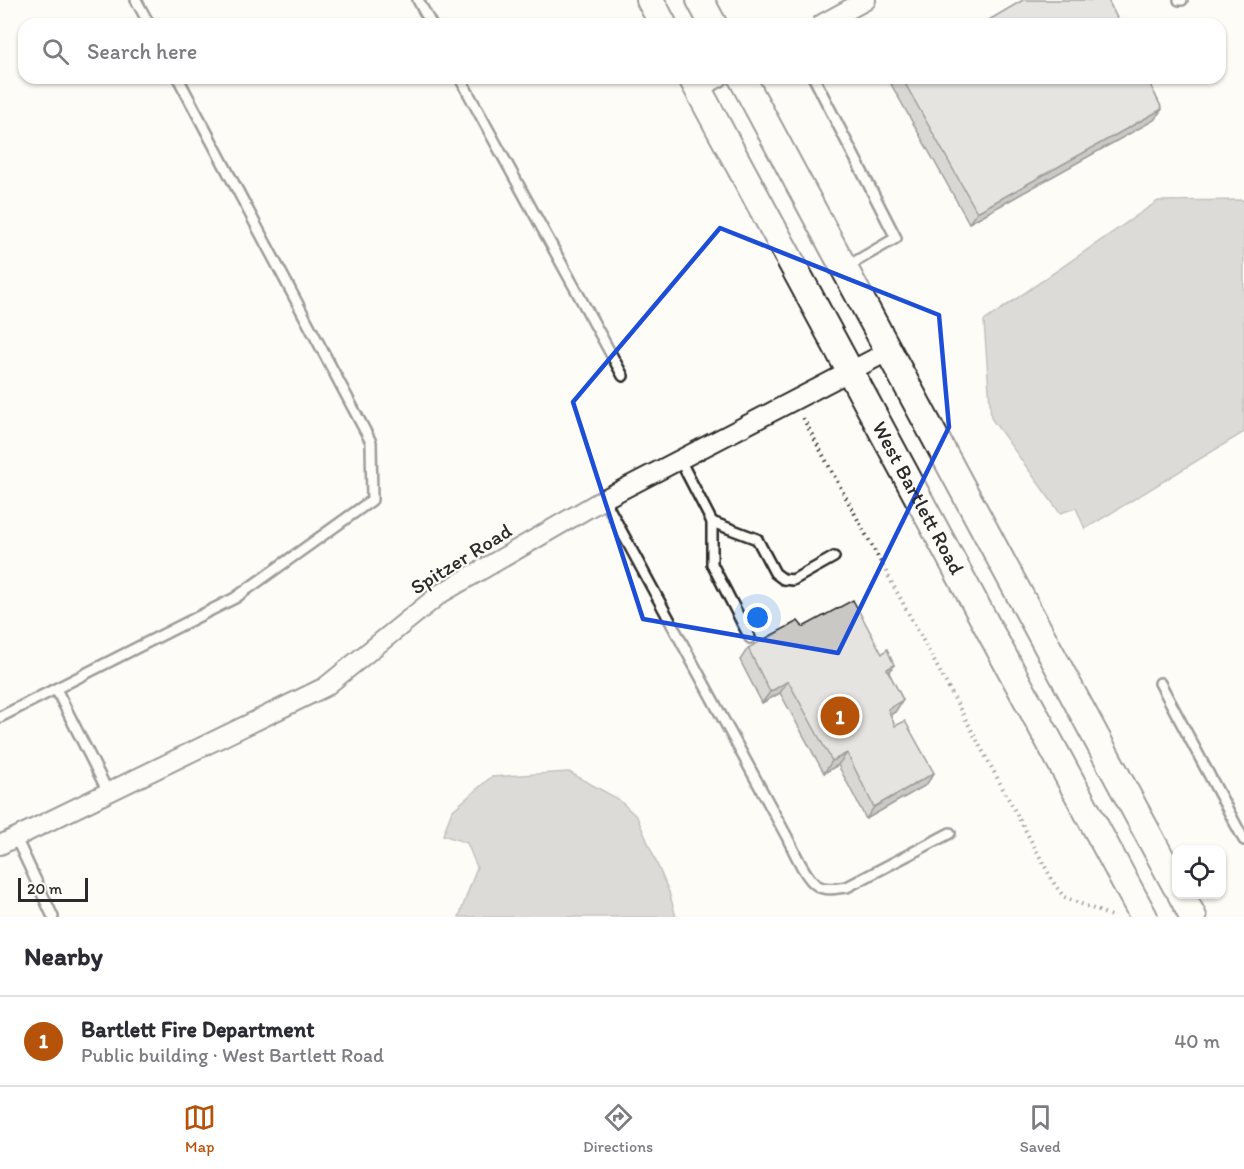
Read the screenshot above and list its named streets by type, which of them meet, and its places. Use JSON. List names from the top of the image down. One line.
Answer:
{"streets":{"street":["West Bartlett Road","Spitzer Road"]},"crossings":[["West Bartlett Road","Spitzer Road"]],"scale_bar":"20 m","page":{"search":"Search here","pins":"1","scale":"20 m","heading":"Nearby","list":[{"mark":"1","name":"Bartlett Fire Department","note":"Public building · West Bartlett Road","value":"40 m"}],"nav":["Map","Directions","Saved"]}}
